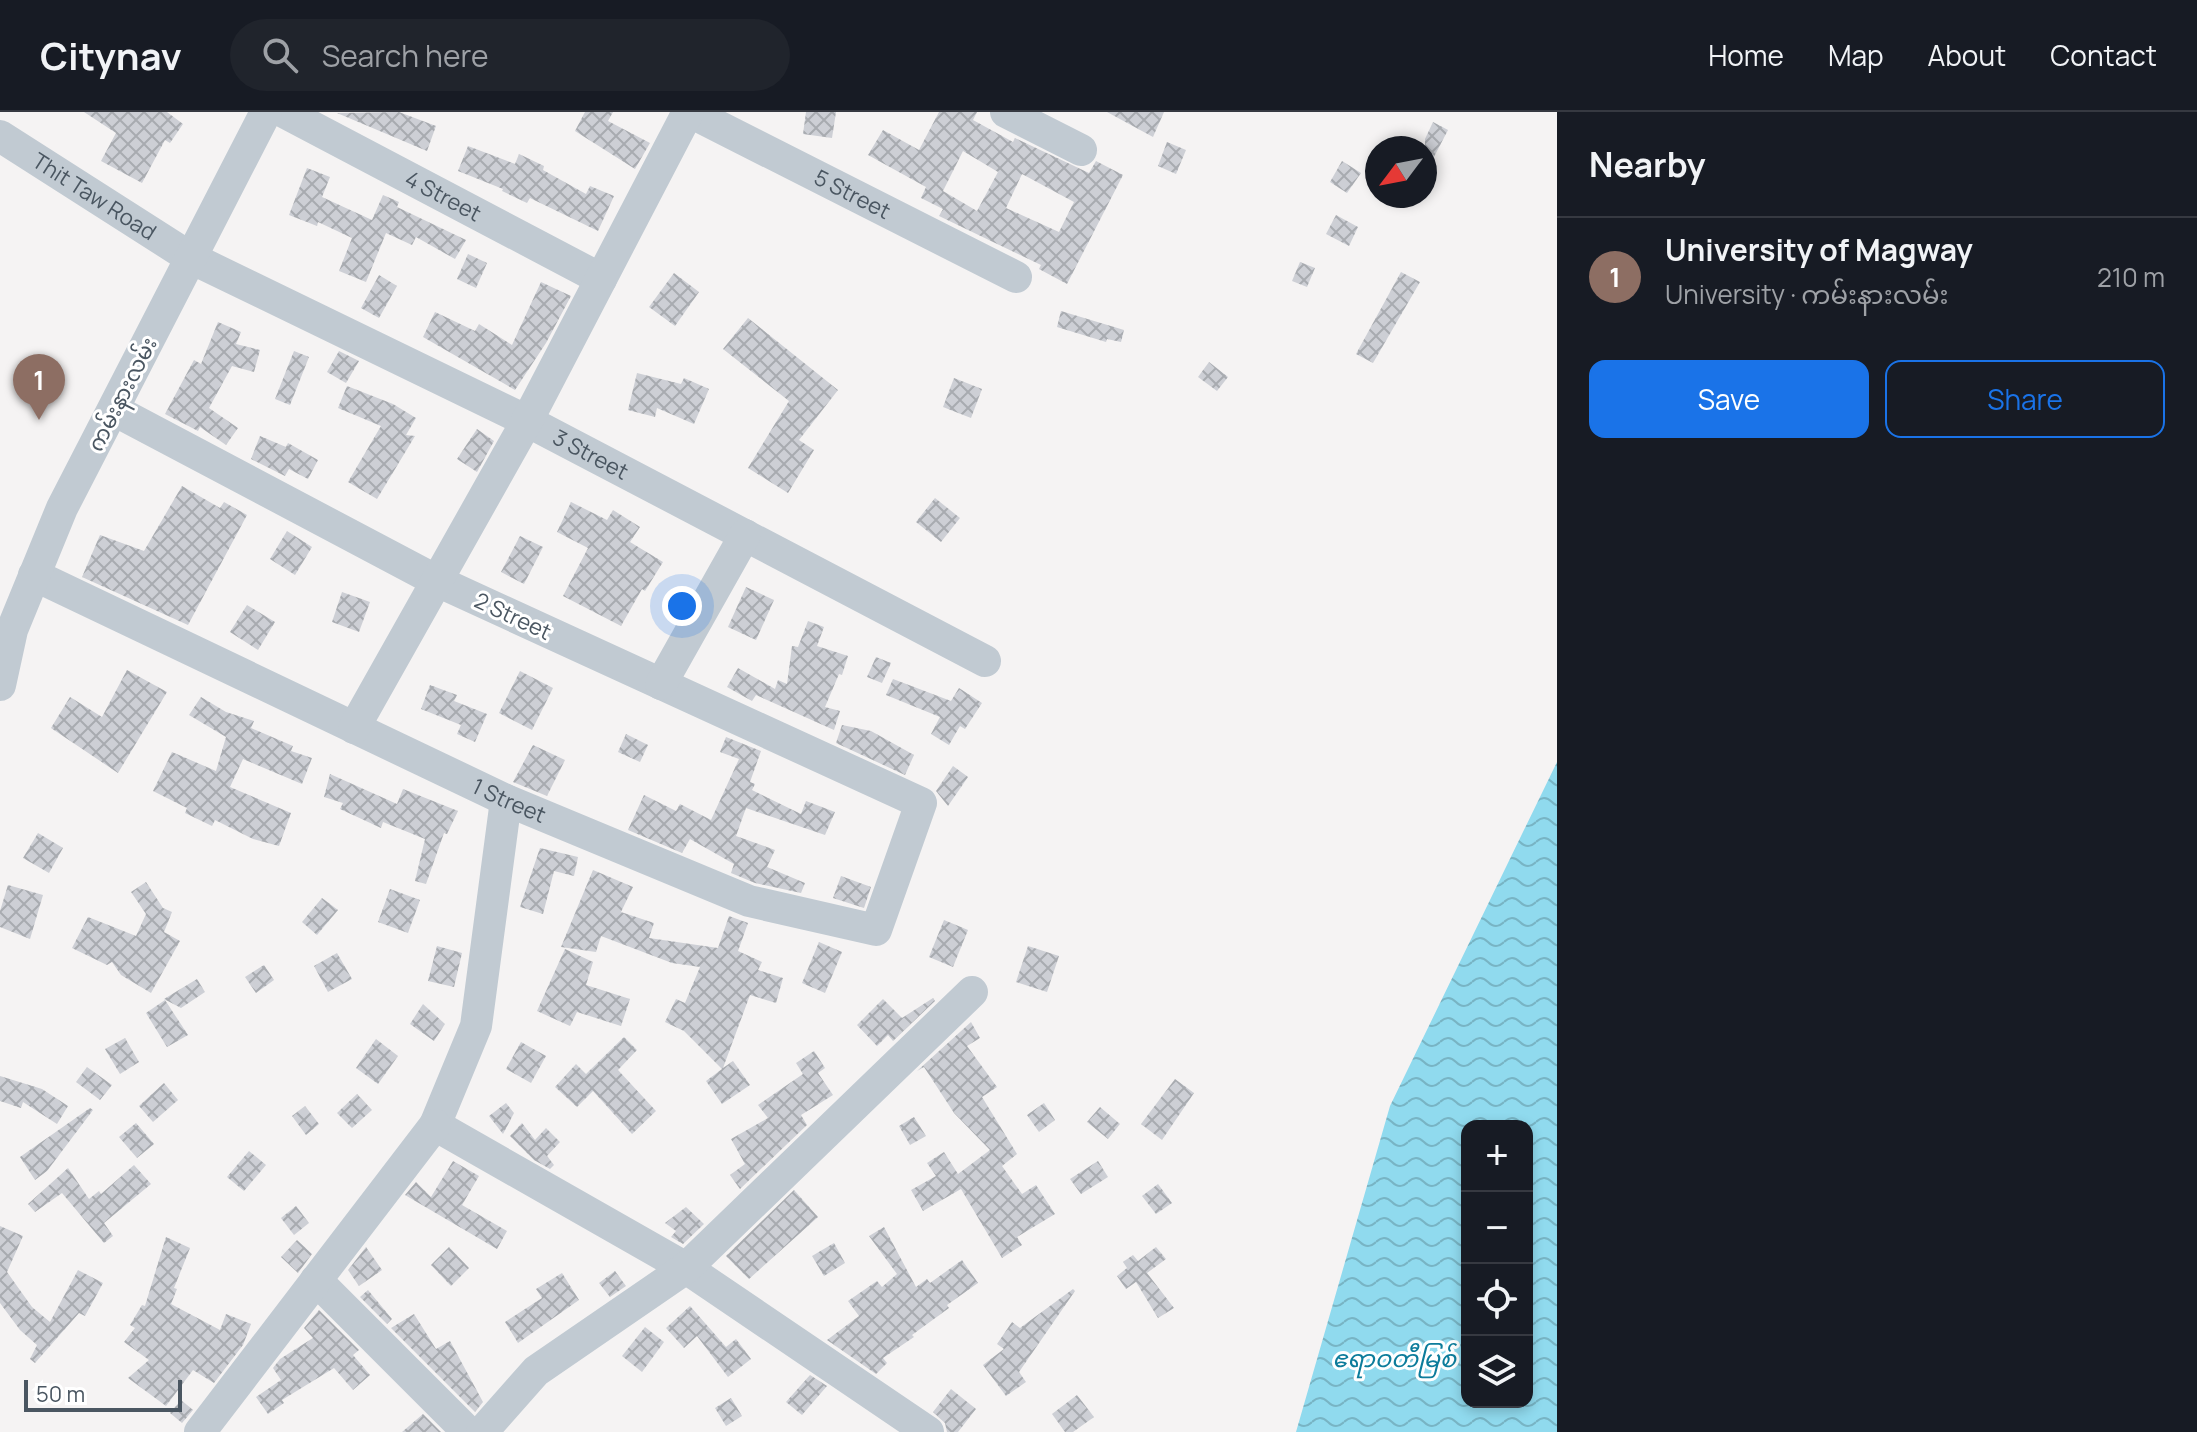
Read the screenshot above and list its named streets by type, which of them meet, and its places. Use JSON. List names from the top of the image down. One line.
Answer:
{"streets":{"street":["5 Street","4 Street","Thit Taw Road","ကမ်းနားလမ်း","3 Street","2 Street","1 Street"]},"crossings":[["Thit Taw Road","ကမ်းနားလမ်း"],["Thit Taw Road","3 Street"],["ကမ်းနားလမ်း","3 Street"],["ကမ်းနားလမ်း","2 Street"],["ကမ်းနားလမ်း","1 Street"],["2 Street","1 Street"]],"water":["ဧရာဝတီမြစ်"],"scale_bar":"50 m","north":"bottom left","page":{"header":"Citynav","search":"Search here","nav":["Home","Map","About","Contact"],"heading":"Nearby","list":[{"mark":"1","name":"University of Magway","note":"University · ကမ်းနားလမ်း","value":"210 m"}],"buttons":["Save","Share"],"pins":"1","map_buttons":["+","−"],"scale":"50 m"}}
